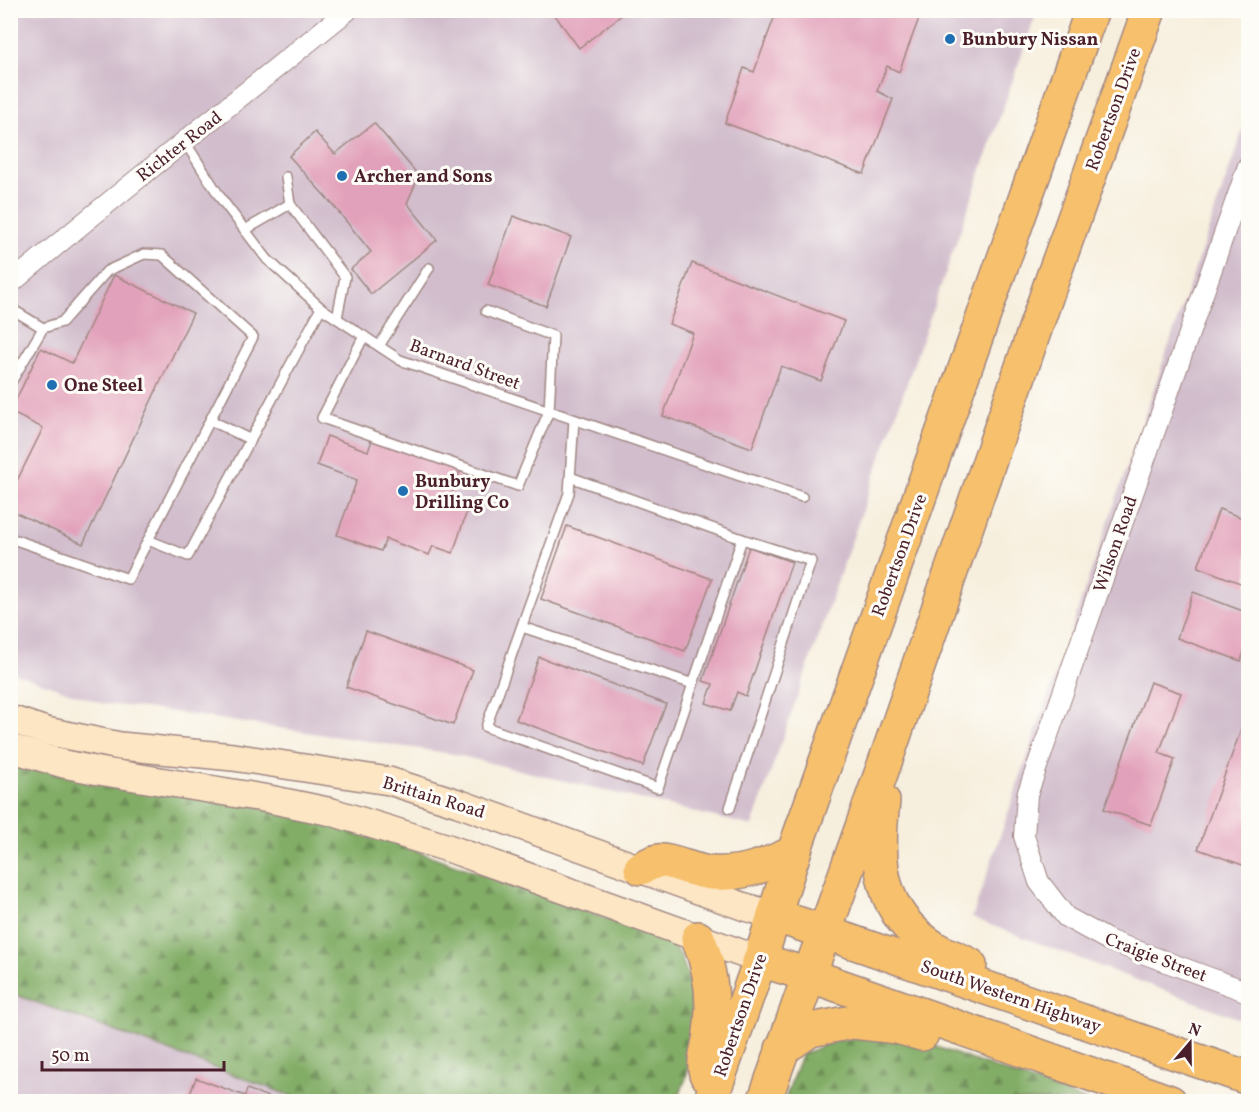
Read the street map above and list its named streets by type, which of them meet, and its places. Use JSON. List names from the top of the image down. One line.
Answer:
{"streets":{"highway":["Robertson Drive","South Western Highway"],"main road":["Brittain Road"],"street":["Richter Road","Wilson Road","Craigie Street"],"lane":["Barnard Street"]},"crossings":[["Robertson Drive","Brittain Road"],["Robertson Drive","South Western Highway"],["Richter Road","Barnard Street"],["Wilson Road","Craigie Street"],["Brittain Road","South Western Highway"]],"places":["Bunbury Nissan","Archer and Sons","One Steel","Bunbury Drilling Co"],"scale_bar":"50 m","north":"top"}
